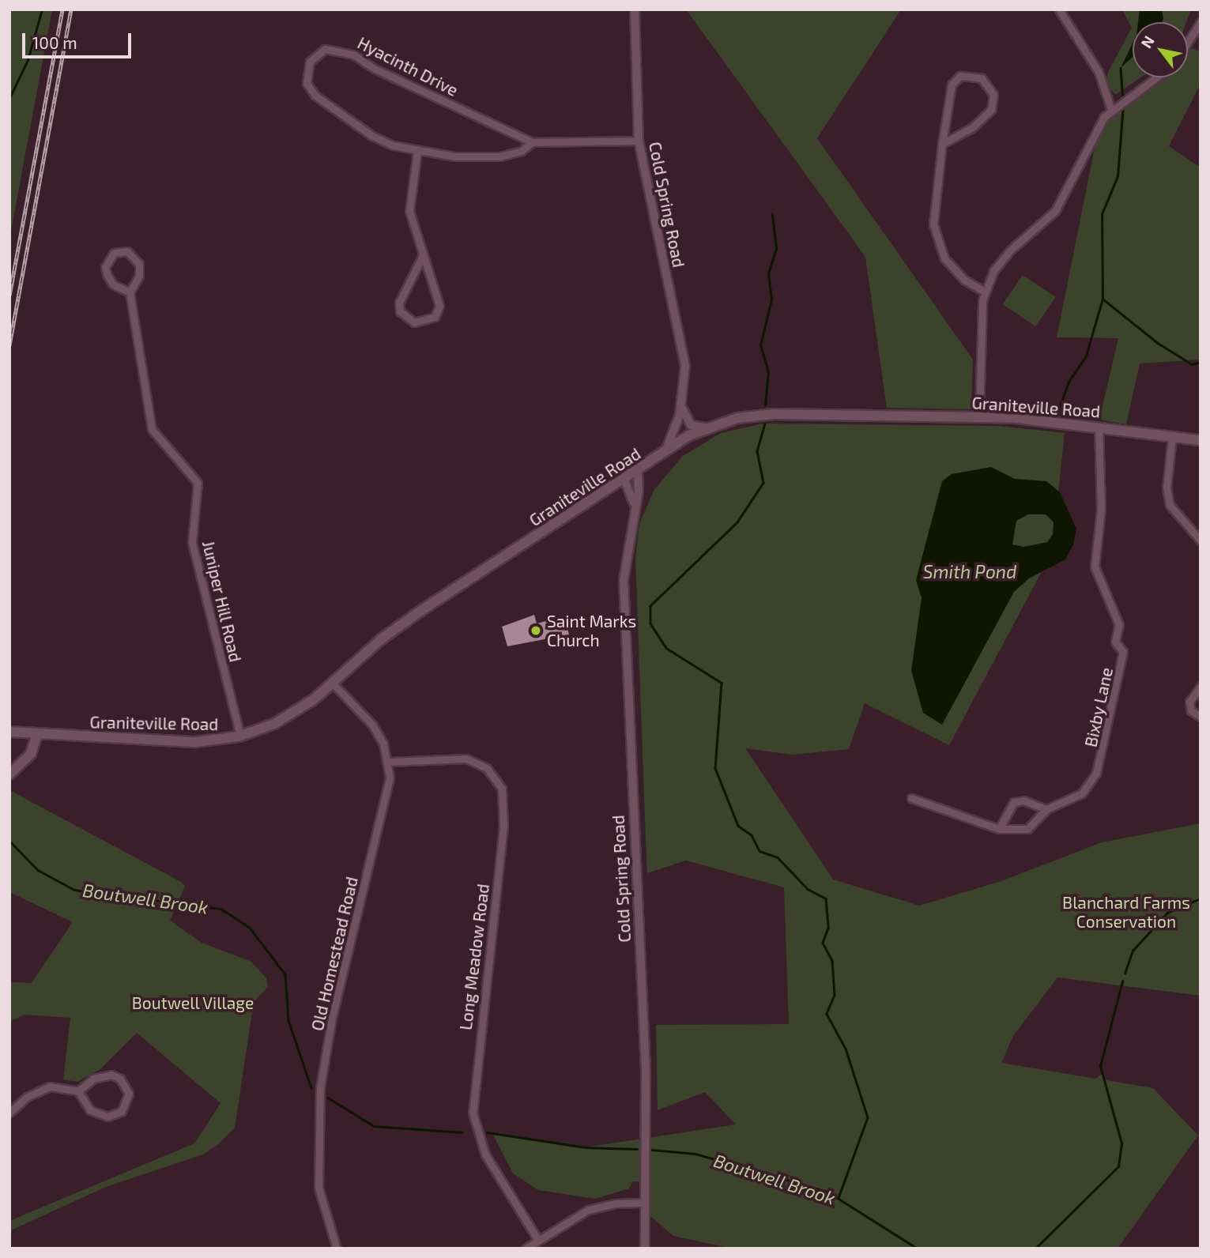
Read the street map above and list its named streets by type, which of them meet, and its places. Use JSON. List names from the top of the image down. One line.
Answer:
{"streets":{"main road":["Graniteville Road"],"street":["Hyacinth Drive","Cold Spring Road","Juniper Hill Road","Bixby Lane","Old Homestead Road","Long Meadow Road"]},"crossings":[["Hyacinth Drive","Cold Spring Road"],["Cold Spring Road","Graniteville Road"],["Graniteville Road","Juniper Hill Road"],["Graniteville Road","Bixby Lane"],["Graniteville Road","Old Homestead Road"],["Old Homestead Road","Long Meadow Road"]],"water":["Smith Pond","Boutwell Brook"],"parks":["Blanchard Farms Conservation","Boutwell Village"],"places":["Saint Marks Church"],"scale_bar":"100 m","north":"top left"}
